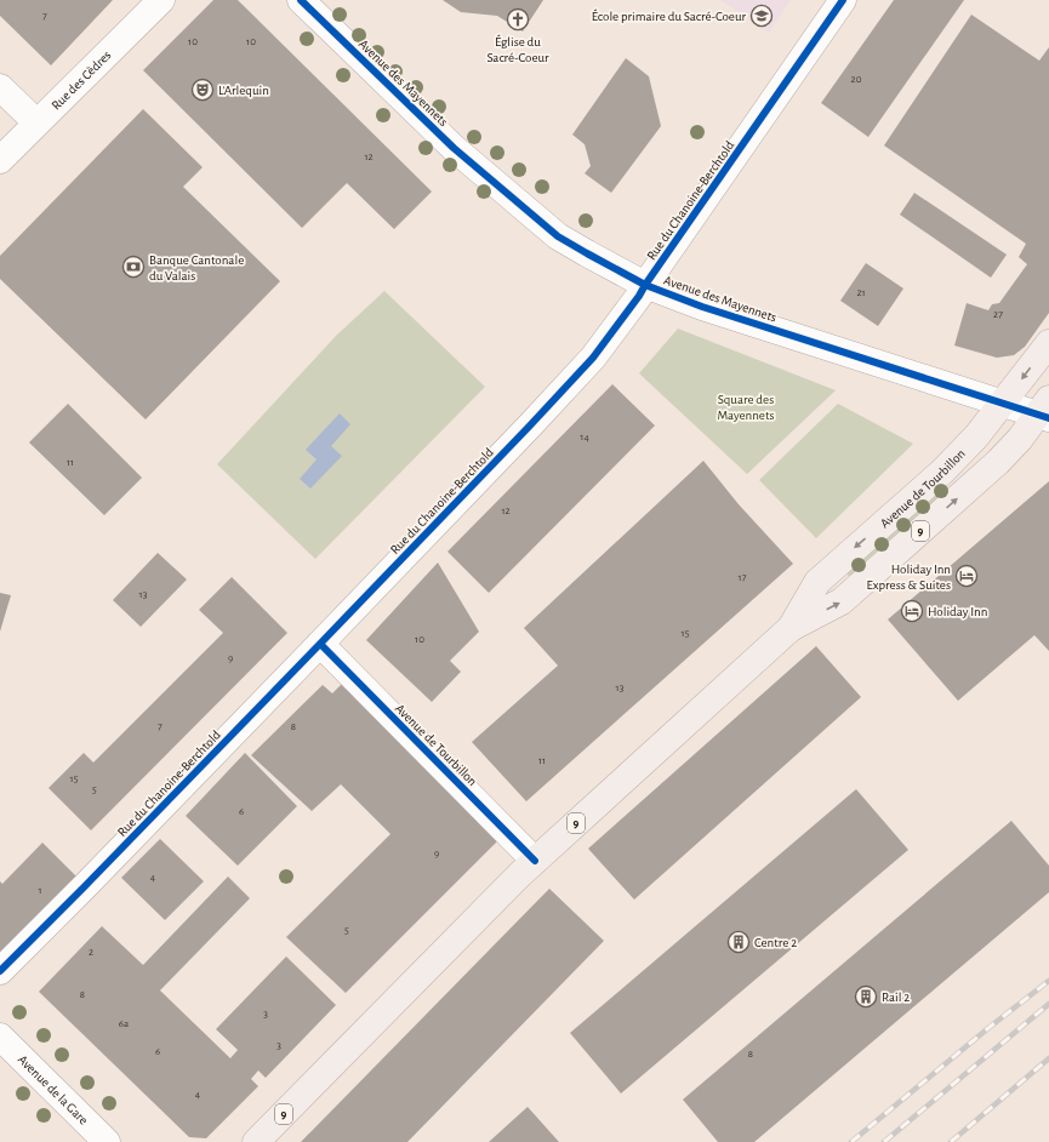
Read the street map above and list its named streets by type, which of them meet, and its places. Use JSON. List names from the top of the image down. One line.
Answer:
{"streets":{"main road":["Avenue de Tourbillon","9"],"street":["Rue des Cèdres","Avenue des Mayennets","Rue du Chanoine-Berchtold","Avenue de la Gare"]},"crossings":[["Avenue des Mayennets","Rue du Chanoine-Berchtold"],["Avenue des Mayennets","Avenue de Tourbillon"],["Rue du Chanoine-Berchtold","Avenue de Tourbillon"]],"parks":["Square des Mayennets"],"places":{"school or university":["École primaire du Sacré-Coeur"],"church":["Église du Sacré-Coeur"],"theatre":["L'Arlequin"],"bank":["Banque Cantonale du Valais"],"hotel":["Holiday Inn Express & Suites","Holiday Inn"],"building":["Centre 2","Rail 2"]},"house_numbers":["7","10","10","20","12","21","27","14","11","12","17","13","15","10","9","13","7","8","11","15","5","6","9","4","1","5","2","8","3","6a","3","6","8","4"]}
